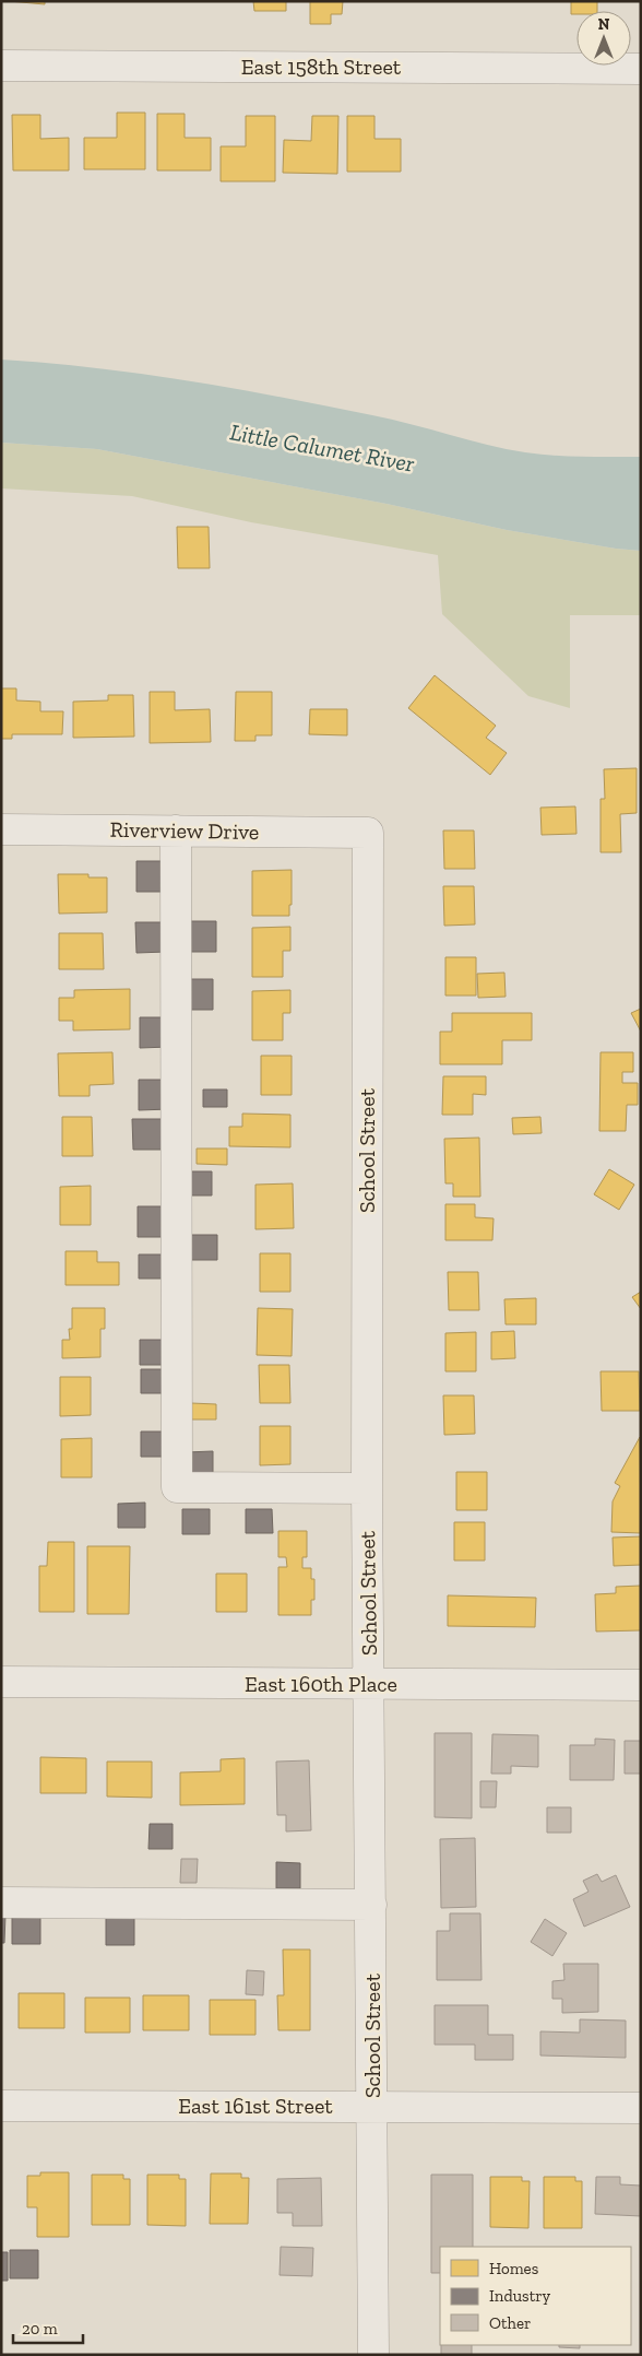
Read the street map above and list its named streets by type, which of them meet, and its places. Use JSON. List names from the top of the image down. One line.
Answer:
{"streets":{"street":["East 158th Street","Riverview Drive","School Street","East 160th Place","East 161st Street"]},"crossings":[["Riverview Drive","School Street"],["School Street","East 160th Place"],["School Street","East 161st Street"]],"water":["Little Calumet River"],"legend":["Homes","Industry","Other"],"scale_bar":"20 m","north":"top"}
